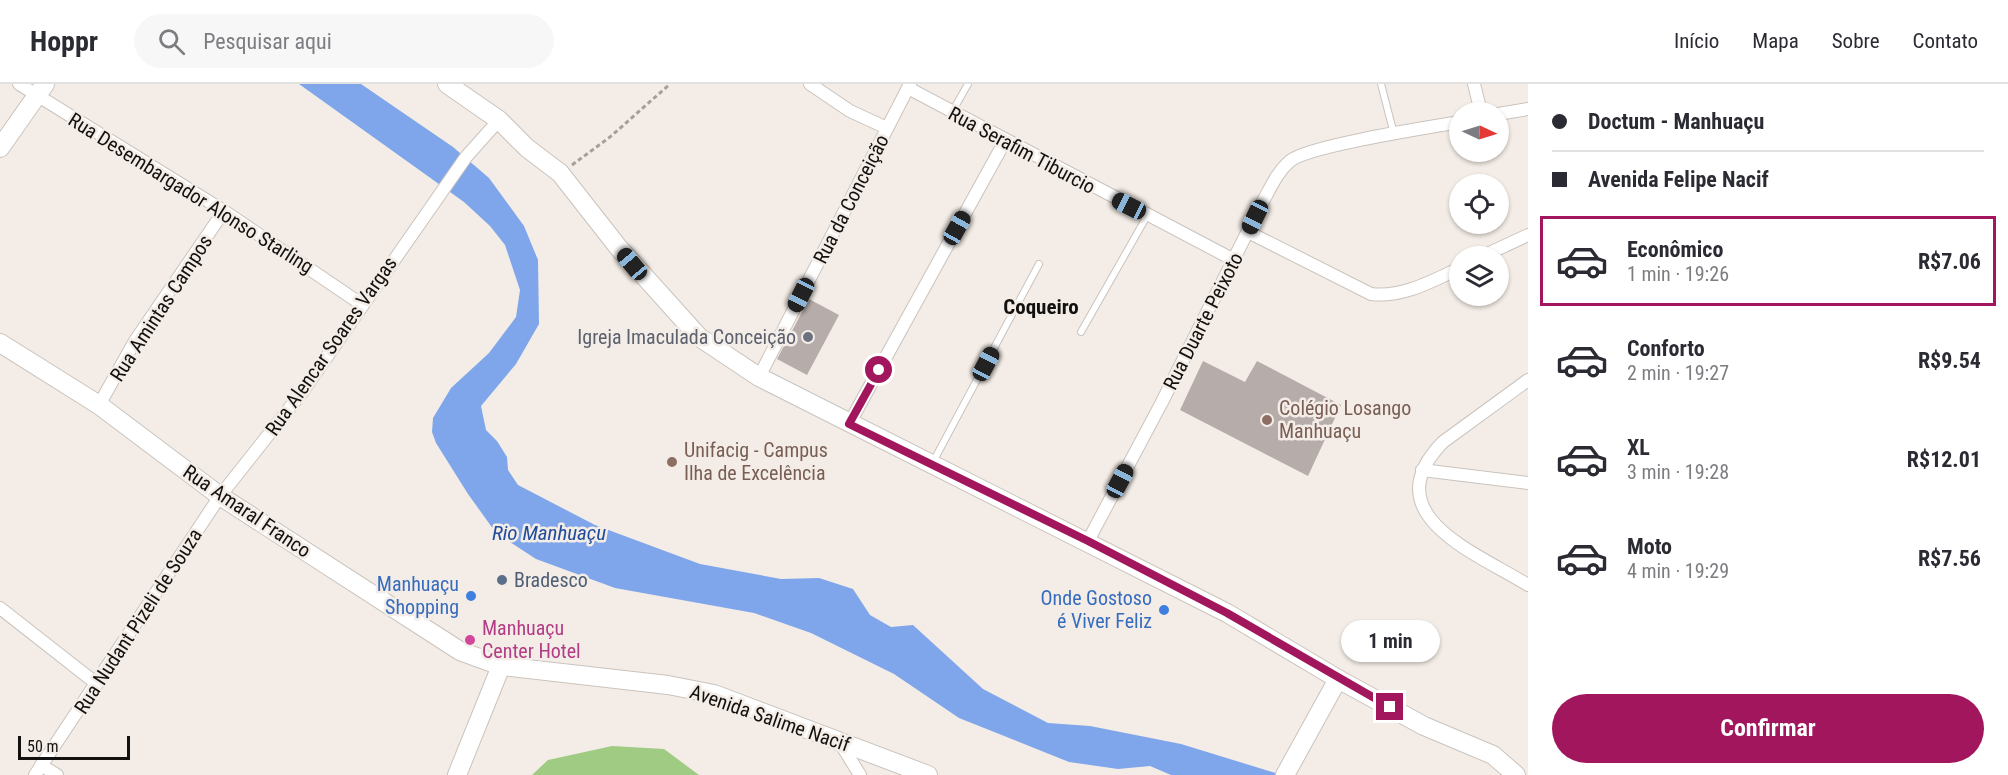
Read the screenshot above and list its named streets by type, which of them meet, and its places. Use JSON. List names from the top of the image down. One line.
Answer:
{"streets":{"street":["Rua Serafim Tiburcio","Rua Desembargador Alonso Starling","Rua da Conceição","Rua Amintas Campos","Rua Duarte Peixoto","Rua Alencar Soares Vargas","Rua Amaral Franco","Rua Nudant Pizeli de Souza","Avenida Salime Nacif"]},"crossings":[["Rua Serafim Tiburcio","Rua da Conceição"],["Rua Serafim Tiburcio","Rua Duarte Peixoto"],["Rua Desembargador Alonso Starling","Rua Amintas Campos"],["Rua Desembargador Alonso Starling","Rua Alencar Soares Vargas"],["Rua Amintas Campos","Rua Amaral Franco"],["Rua Alencar Soares Vargas","Rua Amaral Franco"],["Rua Alencar Soares Vargas","Rua Nudant Pizeli de Souza"],["Rua Amaral Franco","Rua Nudant Pizeli de Souza"],["Rua Amaral Franco","Avenida Salime Nacif"]],"districts":["Coqueiro"],"water":["Rio Manhuaçu"],"places":["Igreja Imaculada Conceição","Colégio Losango Manhuaçu","Unifacig - Campus Ilha de Excelência","Bradesco","Manhuaçu Shopping","Onde Gostoso é Viver Feliz","Manhuaçu Center Hotel"],"scale_bar":"50 m","north":"right","page":{"header":"Hoppr","search":"Pesquisar aqui","nav":["Início","Mapa","Sobre","Contato"],"banner":["Doctum - Manhuaçu","Avenida Felipe Nacif"],"list":[{"name":"Econômico","note":"1 min · 19:26","value":"R$7.06"},{"name":"Conforto","note":"2 min · 19:27","value":"R$9.54"},{"name":"XL","note":"3 min · 19:28","value":"R$12.01"},{"name":"Moto","note":"4 min · 19:29","value":"R$7.56"}],"bubble":"1 min","buttons":"Confirmar","scale":"50 m"}}
